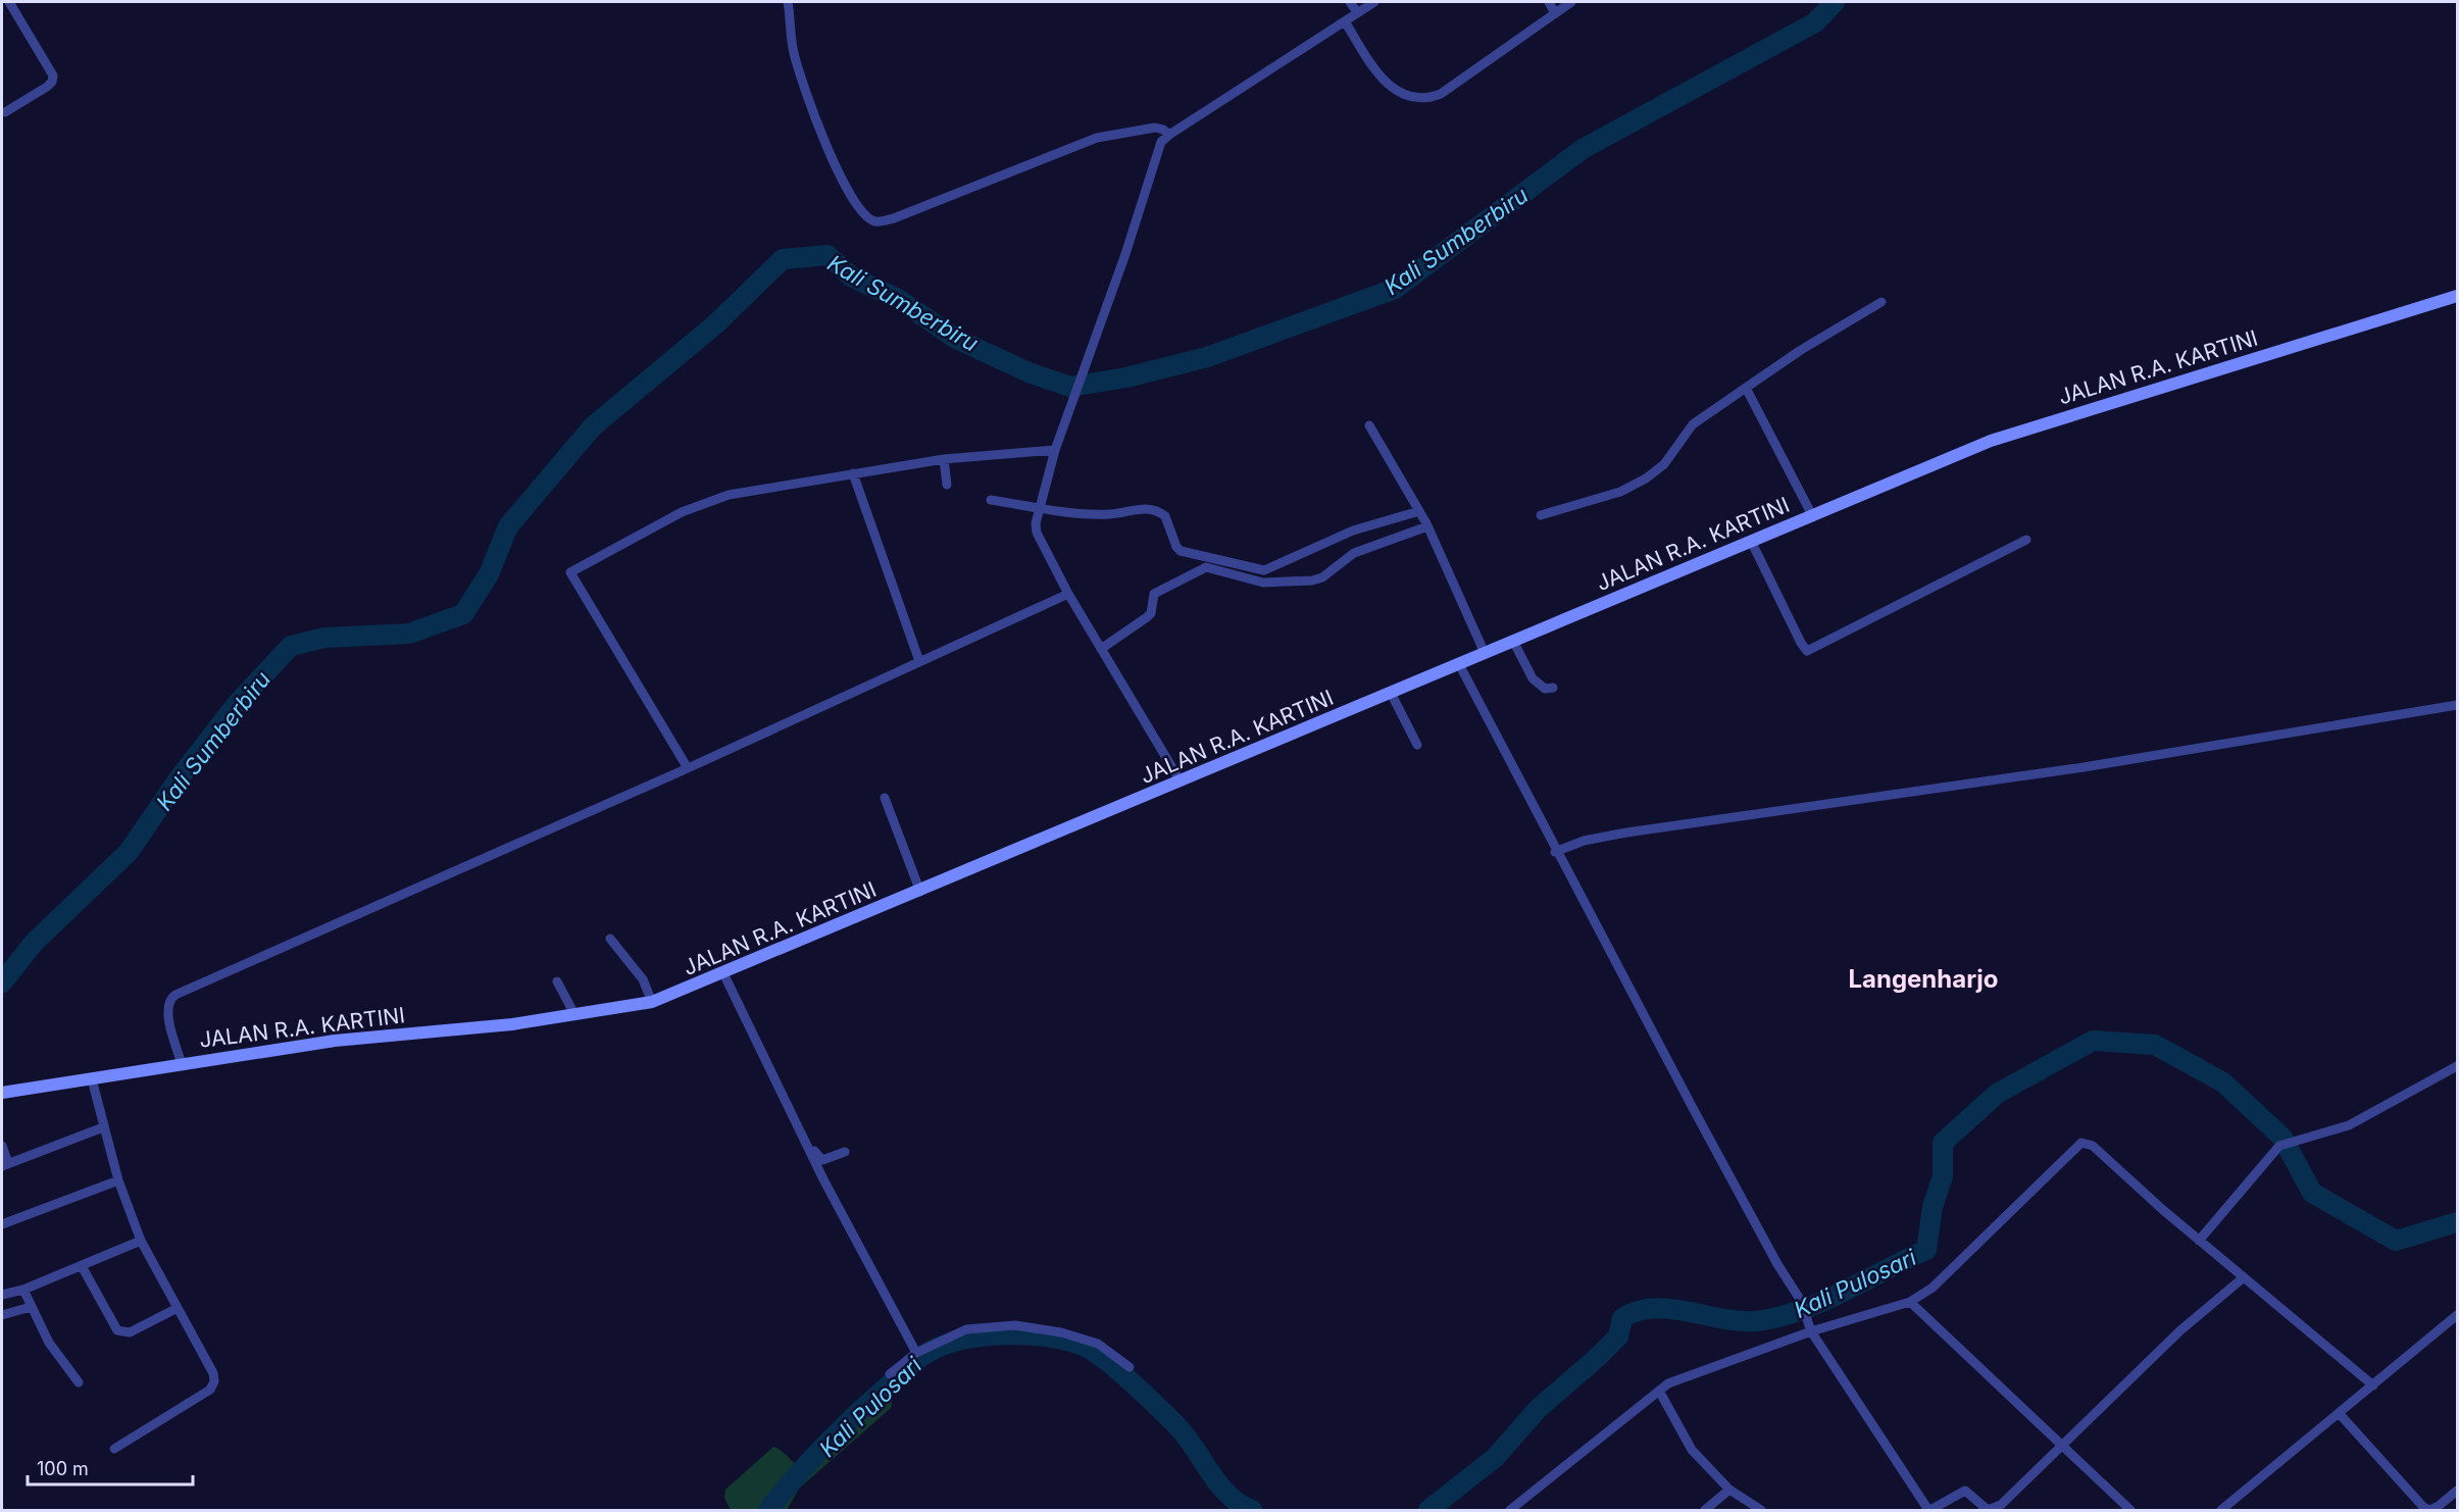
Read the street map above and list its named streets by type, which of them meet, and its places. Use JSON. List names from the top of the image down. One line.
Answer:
{"streets":{"main road":["JALAN R.A. KARTINI"]},"districts":["Langenharjo"],"water":["Kali Sumberbiru","Kali Pulosari"],"scale_bar":"100 m"}
